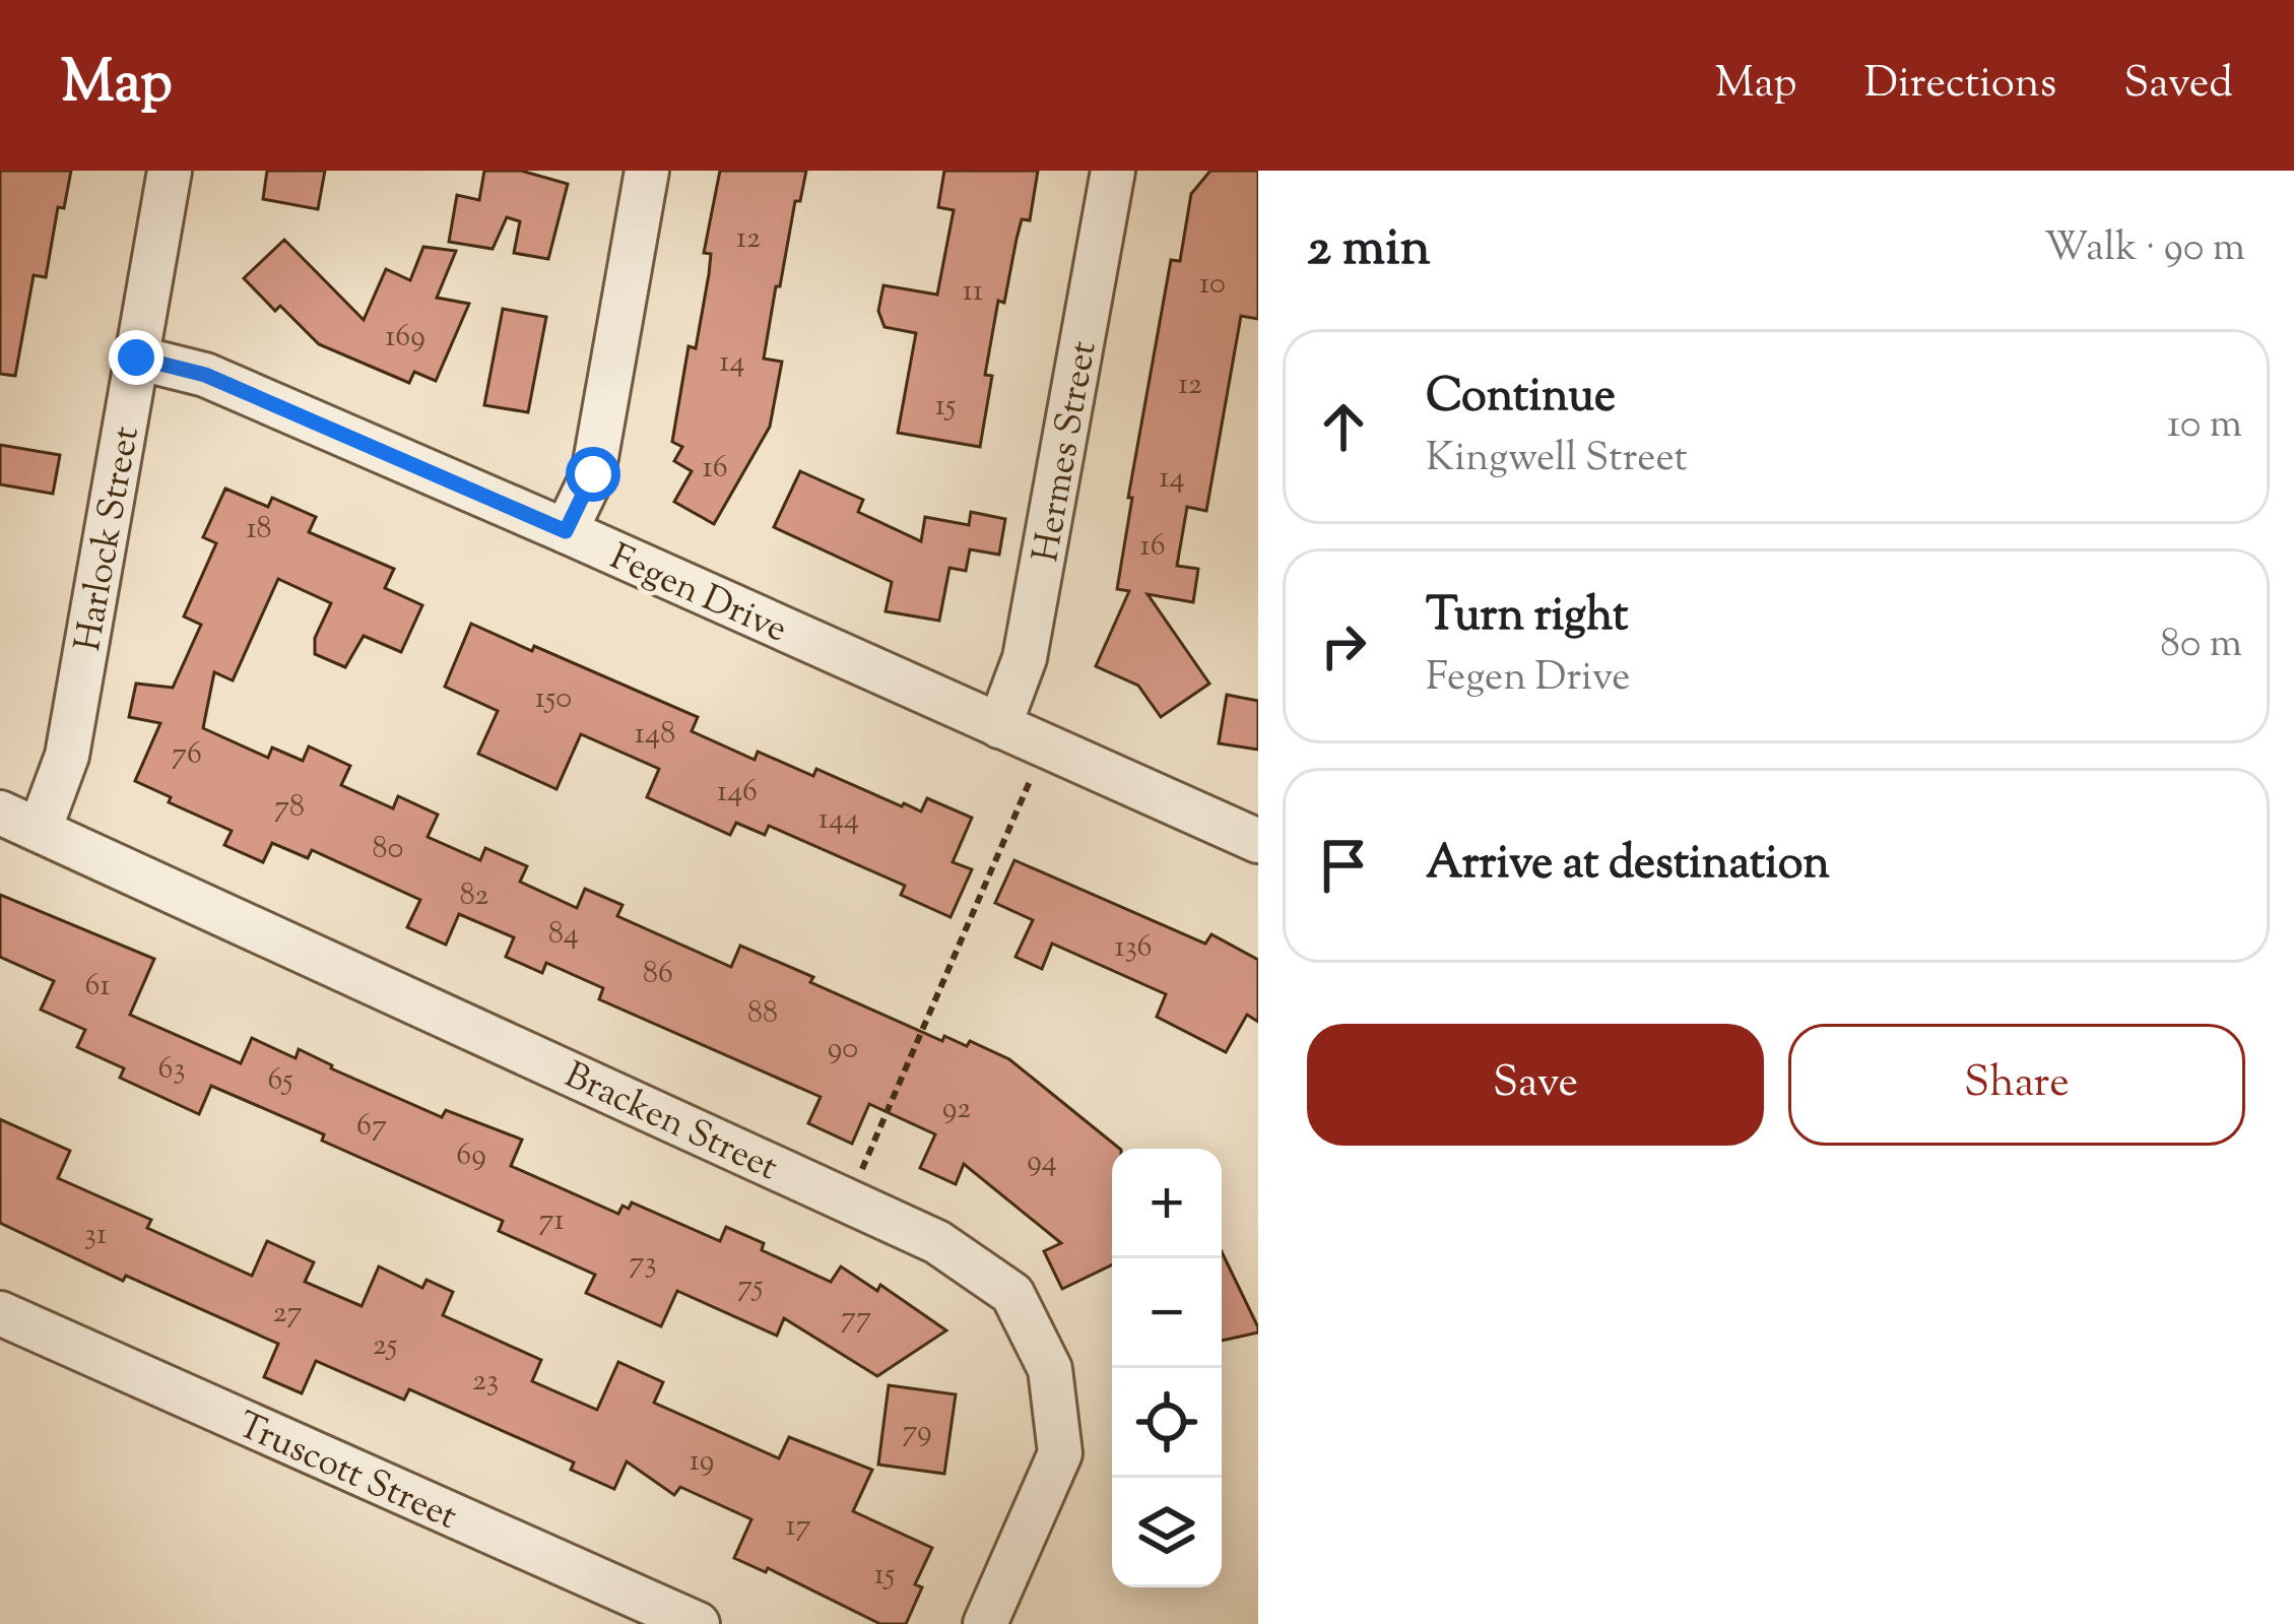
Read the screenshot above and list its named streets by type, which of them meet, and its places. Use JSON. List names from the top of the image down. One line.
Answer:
{"streets":{"street":["Hermes Street","Harlock Street","Fegen Drive","Bracken Street","Truscott Street"]},"crossings":[["Hermes Street","Fegen Drive"],["Harlock Street","Fegen Drive"],["Harlock Street","Bracken Street"]],"house_numbers":["12","10","11","169","14","12","15","16","14","18","16","150","148","76","146","78","144","80","82","84","136","86","61","88","90","63","65","92","67","69","94","71","31","73","75","27","77","25","23","79","19","17","15"],"page":{"header":"Map","nav":["Map","Directions","Saved"],"heading":["2 min","Walk · 90 m"],"list":[["Continue","Kingwell Street","10 m"],["Turn right","Fegen Drive","80 m"],"Arrive at destination"],"buttons":["Save","Share"],"map_buttons":["+","−"]}}
